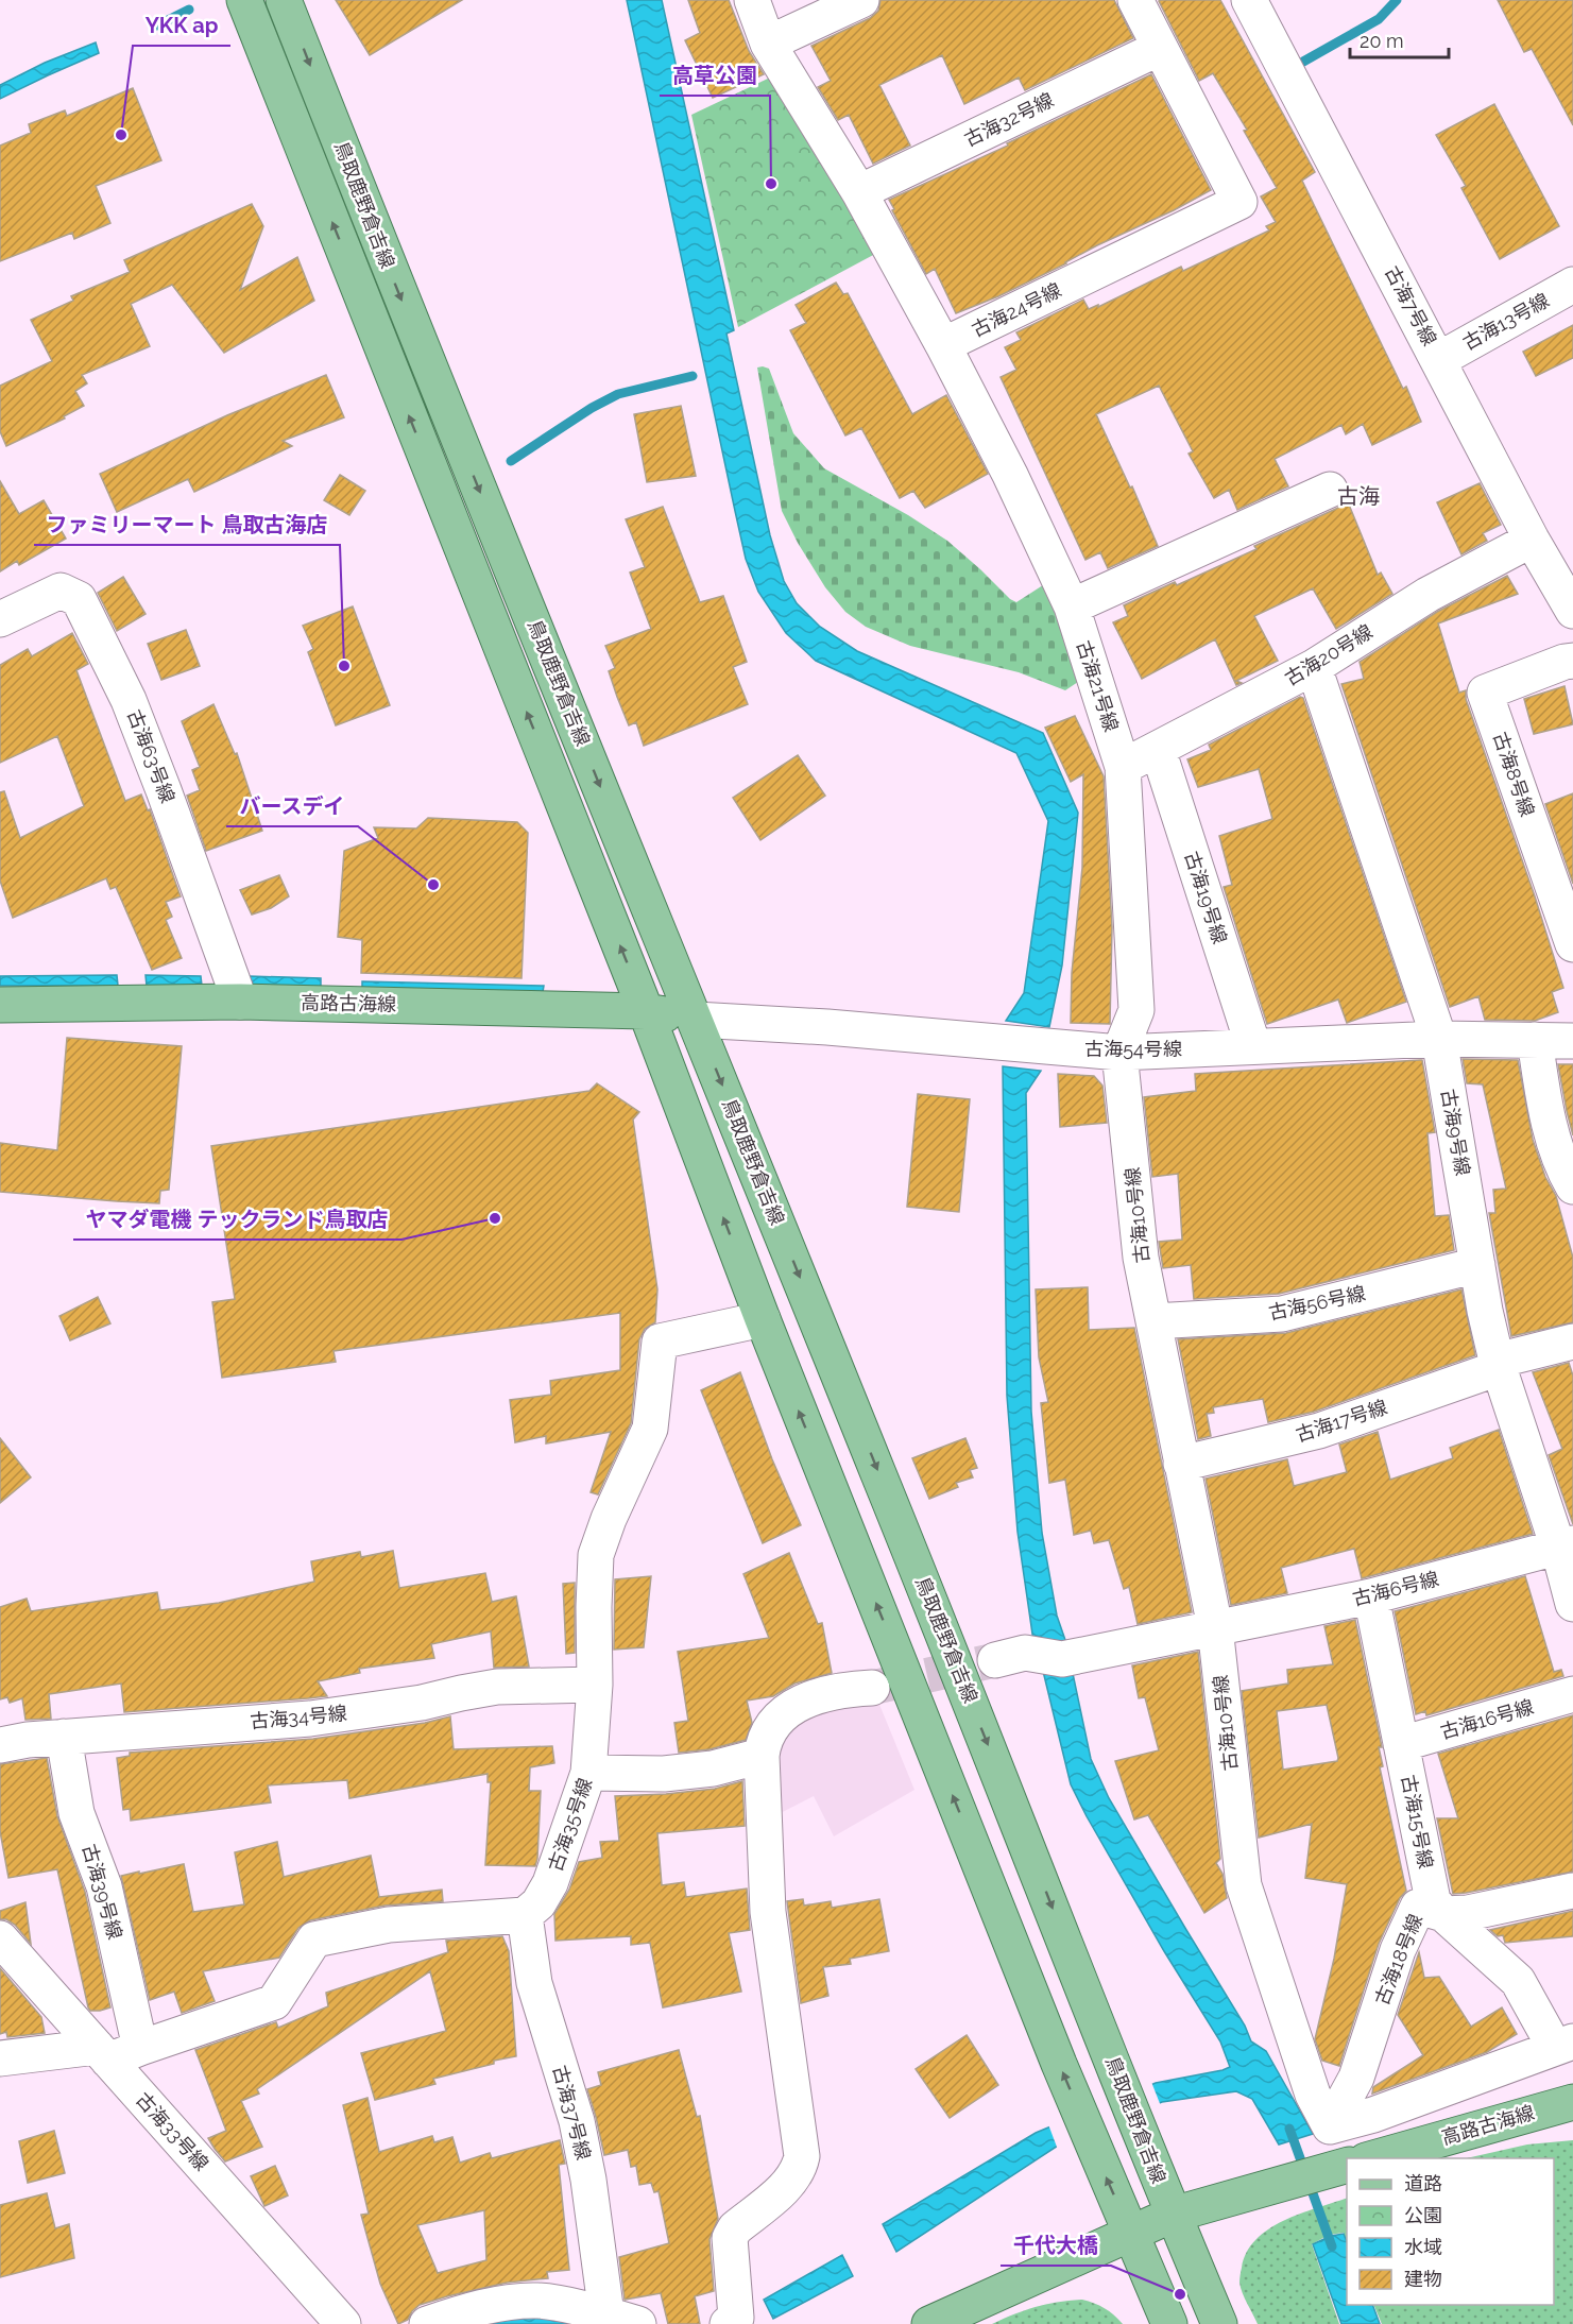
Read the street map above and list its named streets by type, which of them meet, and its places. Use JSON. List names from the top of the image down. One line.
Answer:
{"streets":{"main road":["鳥取鹿野倉吉線","高路古海線"],"street":["古海32号線","古海7号線","古海24号線","古海13号線","古海20号線","古海21号線","古海63号線","古海8号線","古海19号線","古海54号線","古海9号線","古海10号線","古海56号線","古海17号線","古海6号線","古海34号線","古海16号線","古海15号線","古海35号線","古海39号線","古海18号線","古海37号線","古海33号線"]},"crossings":[["古海32号線","古海24号線"],["鳥取鹿野倉吉線","高路古海線"],["鳥取鹿野倉吉線","古海54号線"],["鳥取鹿野倉吉線","古海35号線"],["古海7号線","古海13号線"],["古海7号線","古海20号線"],["古海24号線","古海21号線"],["古海20号線","古海21号線"],["古海20号線","古海19号線"],["古海20号線","古海9号線"],["古海21号線","古海54号線"],["古海21号線","古海10号線"],["古海63号線","高路古海線"],["古海19号線","古海54号線"],["高路古海線","古海54号線"],["古海54号線","古海9号線"],["古海54号線","古海10号線"],["古海9号線","古海56号線"],["古海9号線","古海17号線"],["古海9号線","古海6号線"],["古海10号線","古海56号線"],["古海10号線","古海17号線"],["古海10号線","古海6号線"],["古海10号線","古海18号線"],["古海6号線","古海15号線"],["古海34号線","古海35号線"],["古海34号線","古海39号線"],["古海16号線","古海15号線"],["古海15号線","古海18号線"],["古海35号線","古海37号線"]],"districts":["古海"],"places":["YKK ap","高草公園","ファミリーマート 鳥取古海店","バースデイ","ヤマダ電機 テックランド鳥取店","千代大橋"],"legend":["道路","公園","水域","建物"],"scale_bar":"20 m"}
